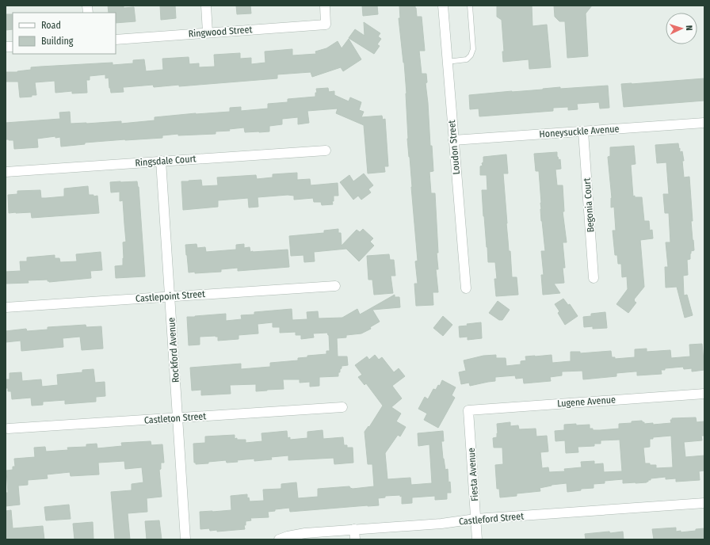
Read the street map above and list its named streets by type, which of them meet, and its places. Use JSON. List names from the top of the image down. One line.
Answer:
{"streets":{"street":["Ringwood Street","Honeysuckle Avenue","Loudon Street","Ringsdale Court","Begonia Court","Castlepoint Street","Rockford Avenue","Lugene Avenue","Castleton Street","Fiesta Avenue","Castleford Street"]},"crossings":[["Honeysuckle Avenue","Loudon Street"],["Honeysuckle Avenue","Begonia Court"],["Ringsdale Court","Rockford Avenue"],["Castlepoint Street","Rockford Avenue"],["Rockford Avenue","Castleton Street"],["Lugene Avenue","Fiesta Avenue"],["Fiesta Avenue","Castleford Street"]],"legend":["Road","Building"],"north":"right"}
